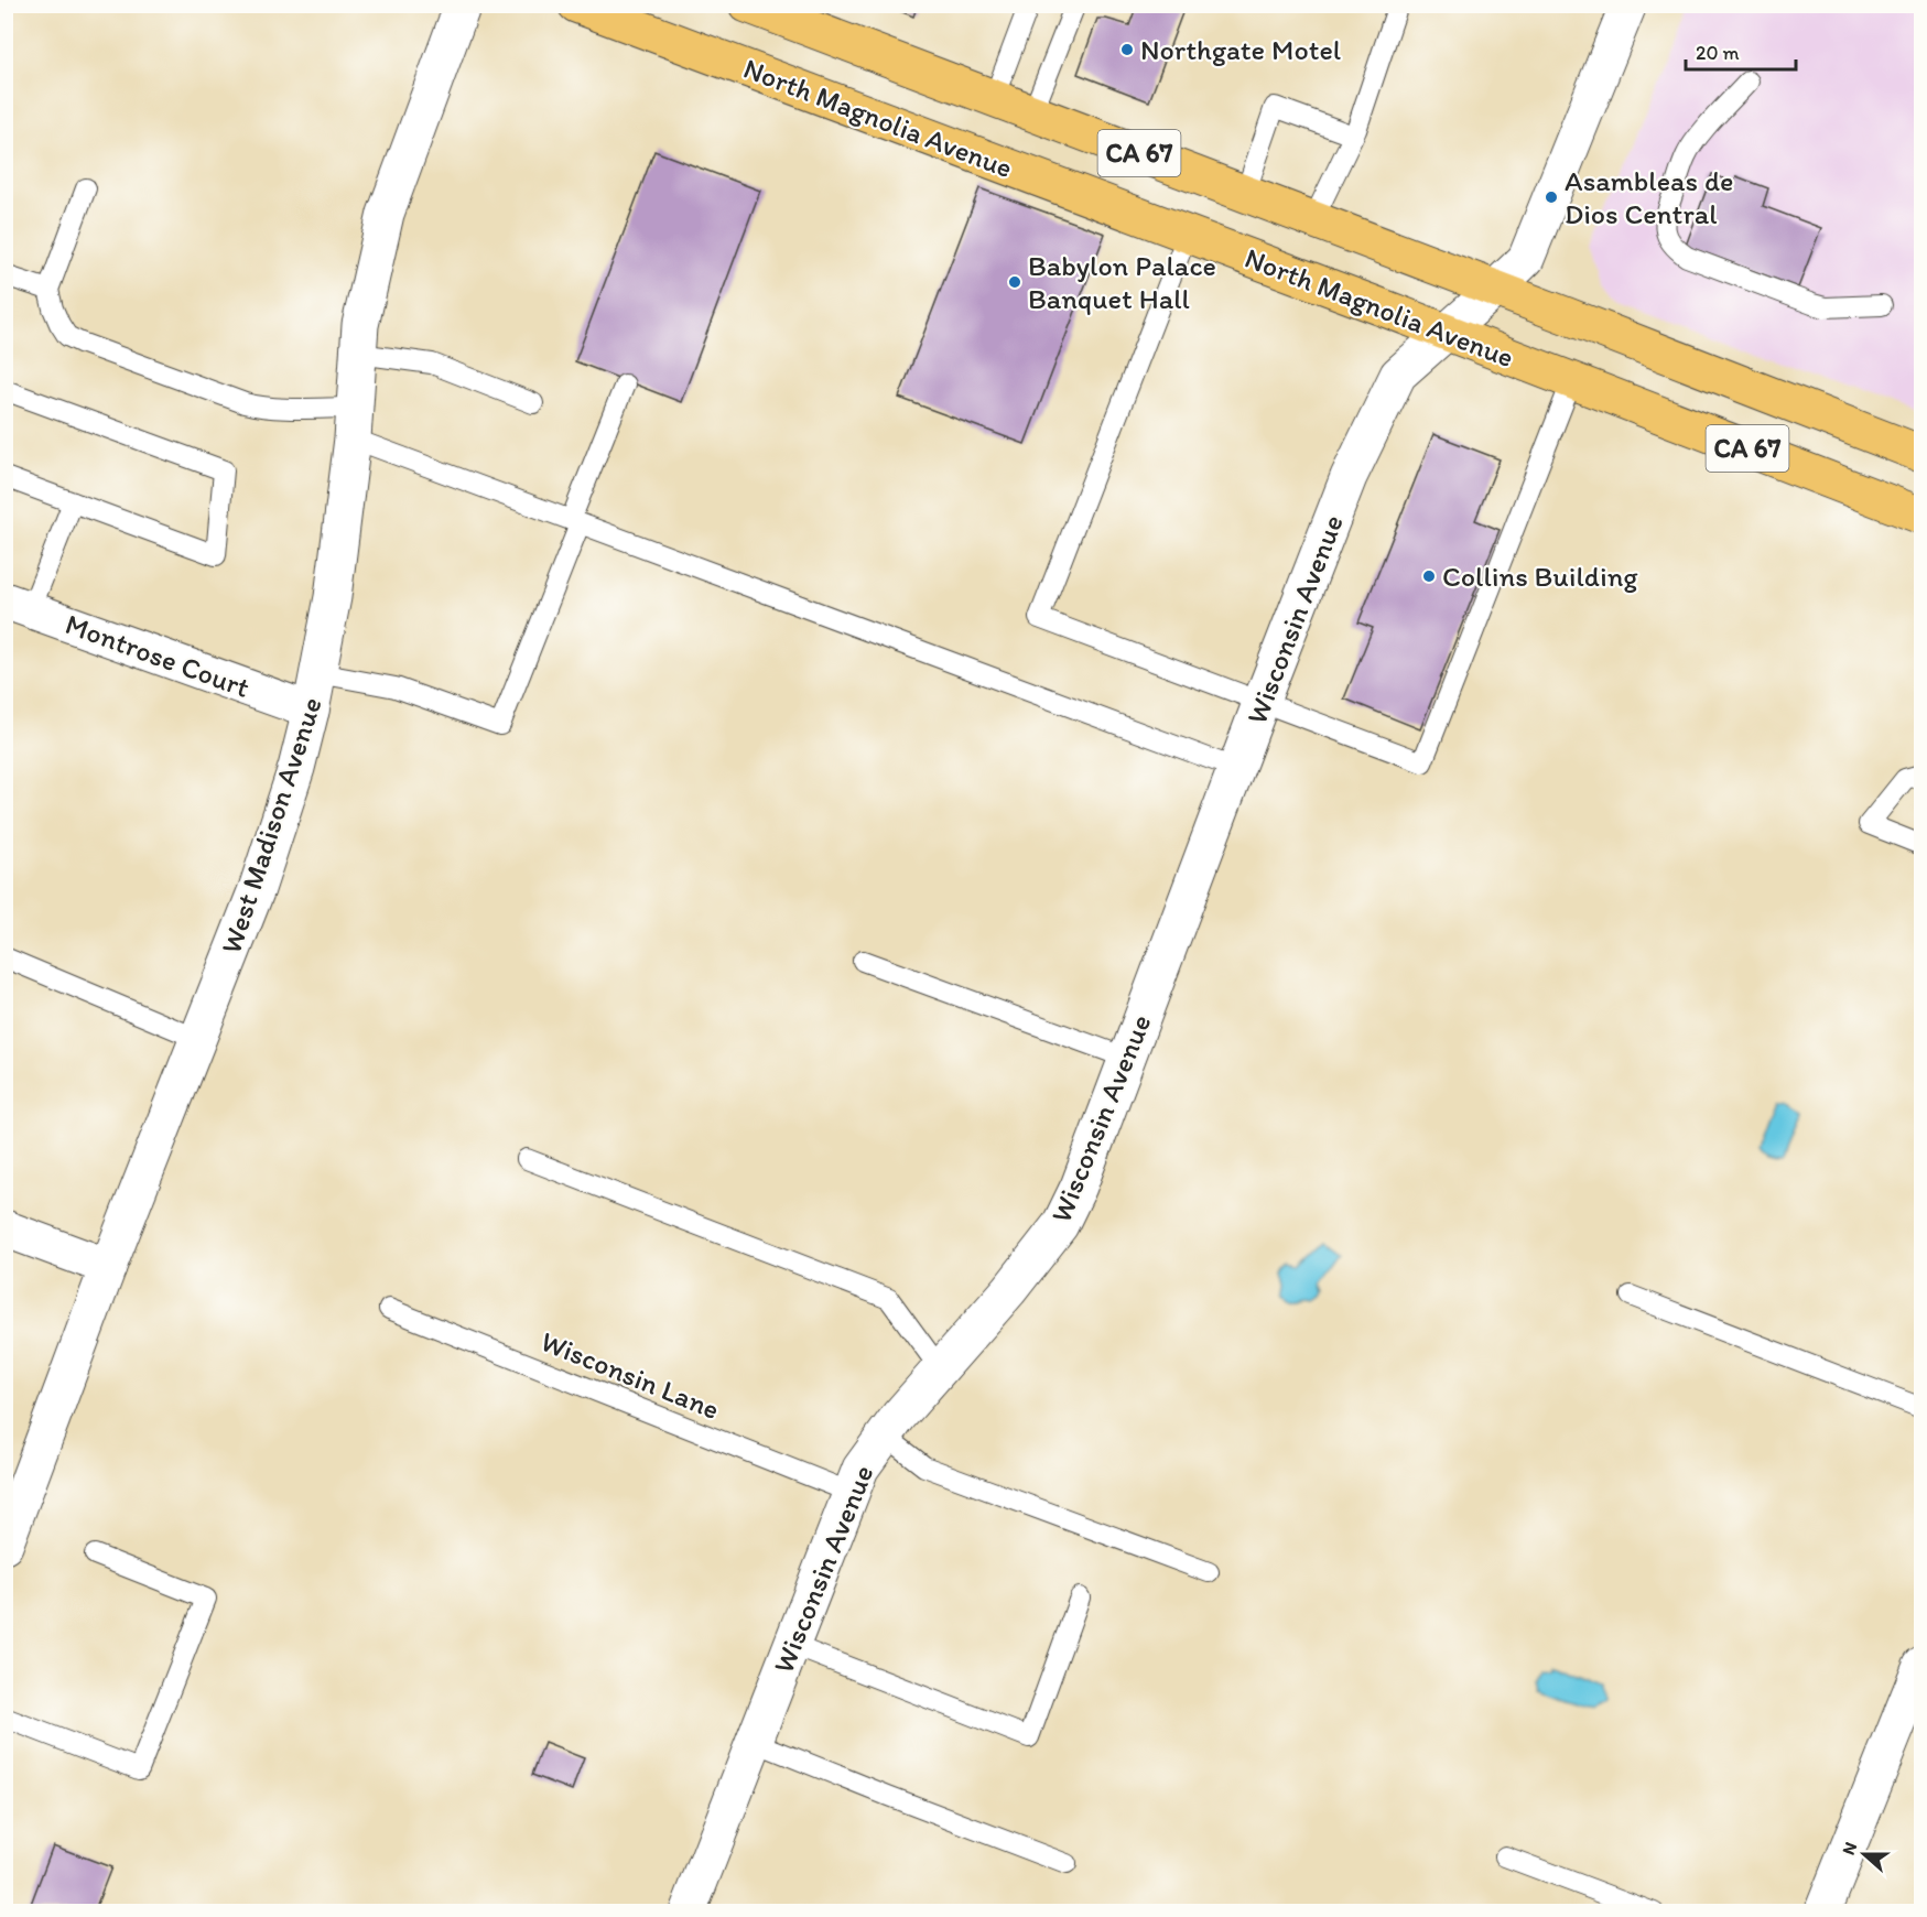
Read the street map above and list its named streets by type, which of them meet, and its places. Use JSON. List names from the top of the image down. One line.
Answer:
{"streets":{"main road":["North Magnolia Avenue","CA 67"],"street":["Wisconsin Avenue","Montrose Court","West Madison Avenue"],"lane":["Wisconsin Lane"]},"crossings":[["North Magnolia Avenue","Wisconsin Avenue"],["Wisconsin Avenue","Wisconsin Lane"],["Montrose Court","West Madison Avenue"]],"places":["Northgate Motel","Asambleas de Dios Central","Babylon Palace Banquet Hall","Collins Building"],"scale_bar":"20 m","north":"left"}
